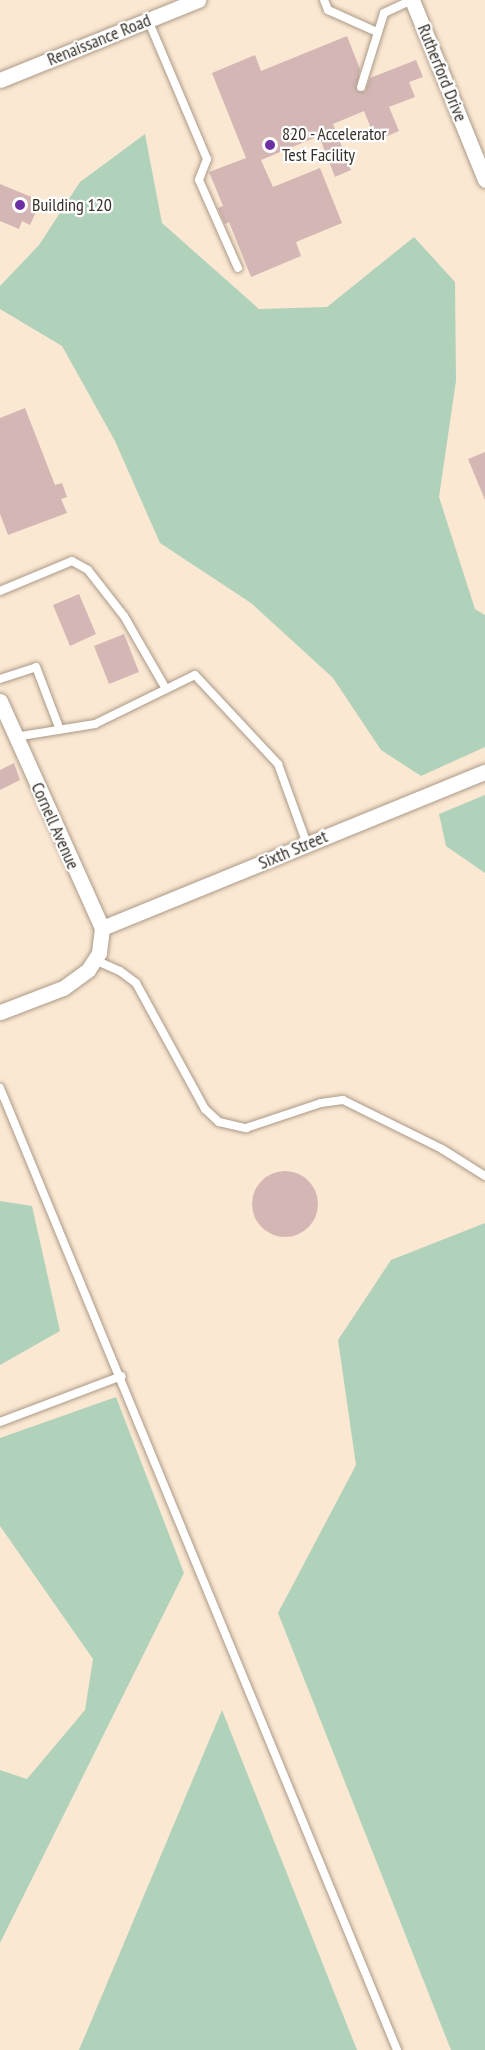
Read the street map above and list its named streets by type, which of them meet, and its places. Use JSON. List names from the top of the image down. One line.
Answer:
{"streets":{"street":["Renaissance Road","Rutherford Drive","Cornell Avenue","Sixth Street"]},"crossings":[["Cornell Avenue","Sixth Street"]],"places":["820 - Accelerator Test Facility","Building 120"]}
